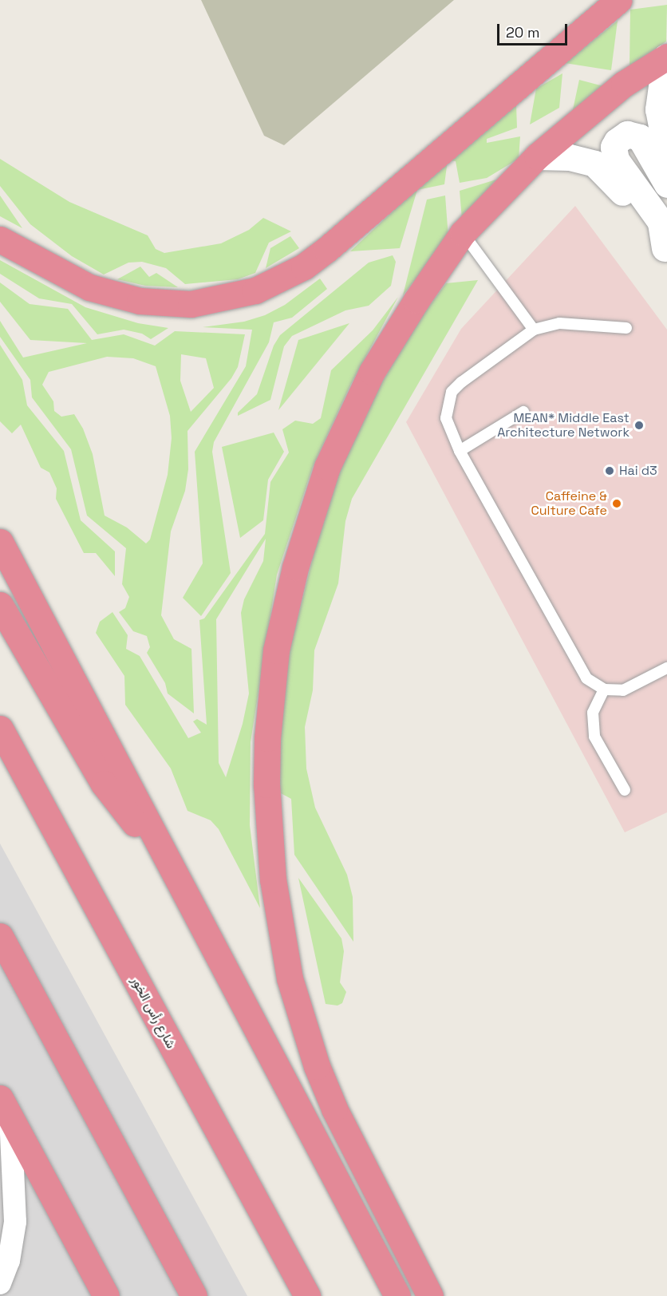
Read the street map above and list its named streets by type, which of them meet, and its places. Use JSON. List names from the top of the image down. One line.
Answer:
{"streets":{"highway":["شارع رأس الخور"]},"places":["MEAN* Middle East Architecture Network","Hai d3","Caffeine & Culture Cafe"],"scale_bar":"20 m"}
